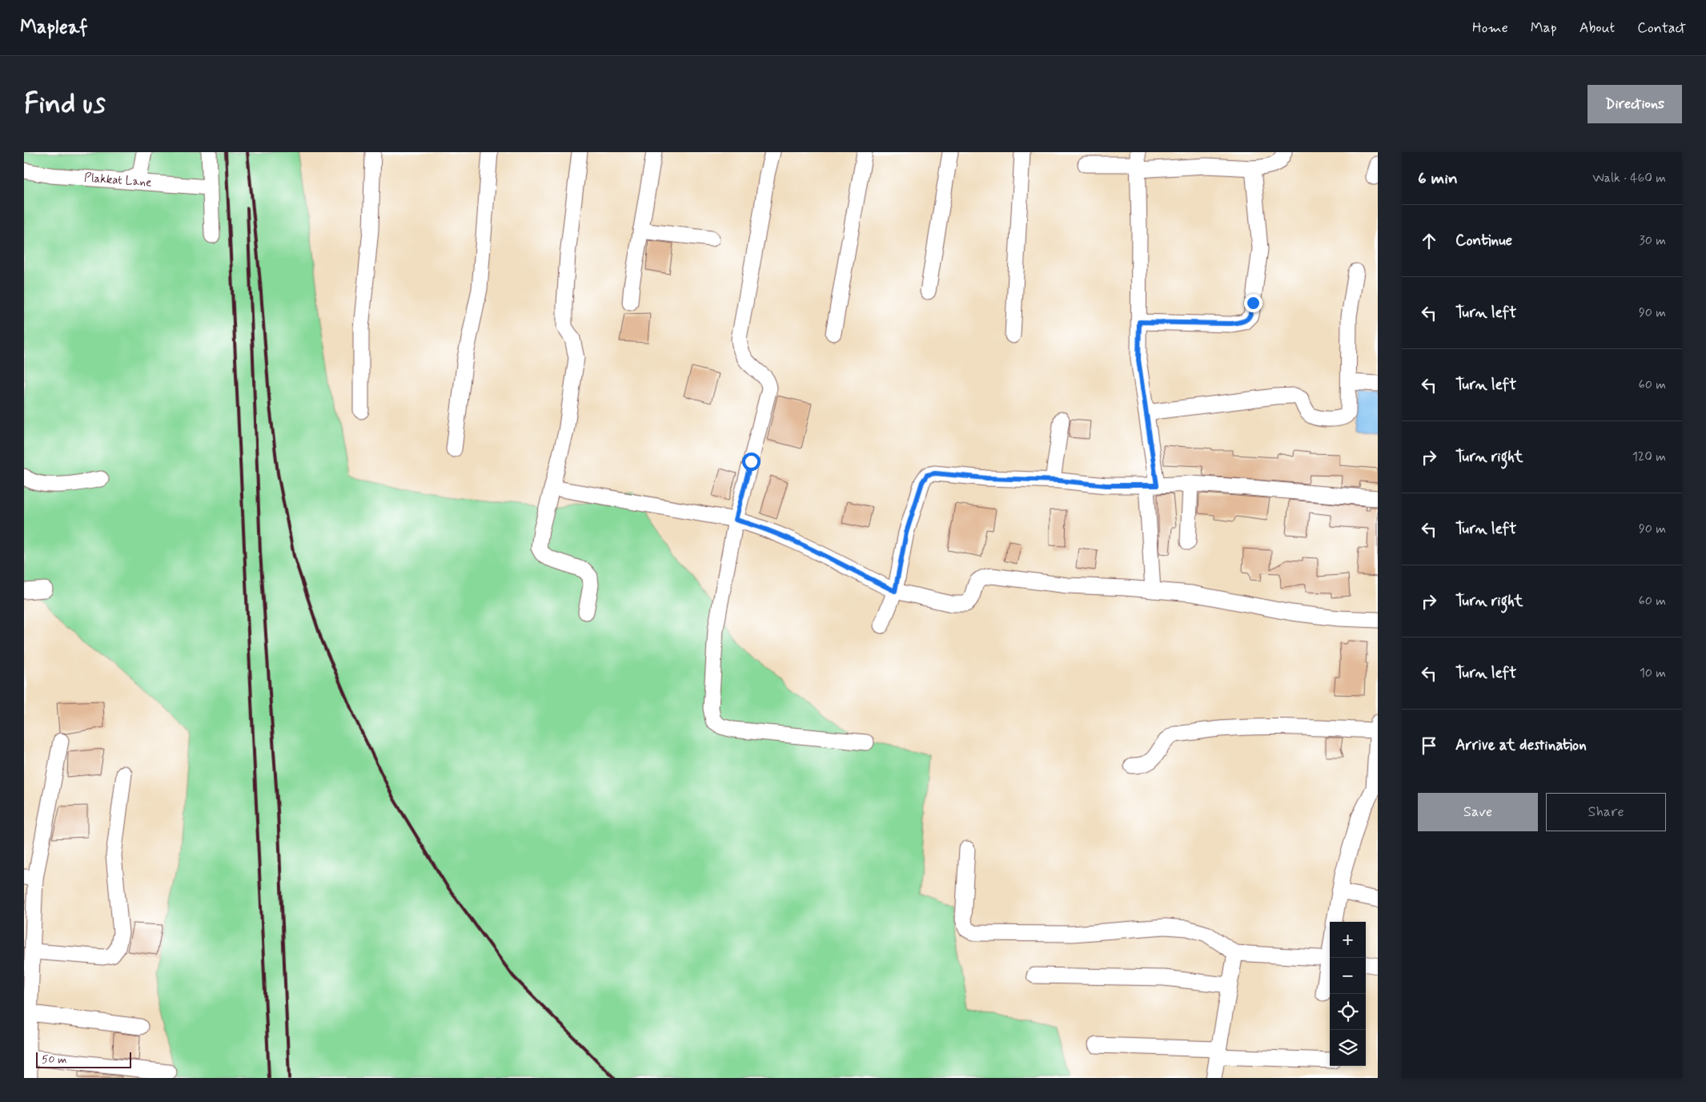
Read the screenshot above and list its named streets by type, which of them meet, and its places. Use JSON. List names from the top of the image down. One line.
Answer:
{"streets":{"street":["Plakkat Lane"]},"scale_bar":"50 m","page":{"header":"Mapleaf","nav":["Home","Map","About","Contact"],"buttons":["Directions",["Save","Share"]],"title":"Find us","heading":["6 min","Walk · 460 m"],"list":[["Continue","30 m"],["Turn left","90 m"],["Turn left","60 m"],["Turn right","120 m"],["Turn left","90 m"],["Turn right","60 m"],["Turn left","10 m"],"Arrive at destination"],"map_buttons":["+","−"],"scale":"50 m"}}
